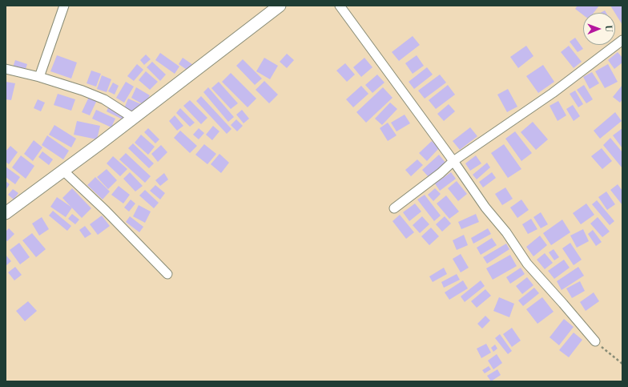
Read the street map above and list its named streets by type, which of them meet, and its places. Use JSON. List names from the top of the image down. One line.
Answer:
{"north":"right"}
